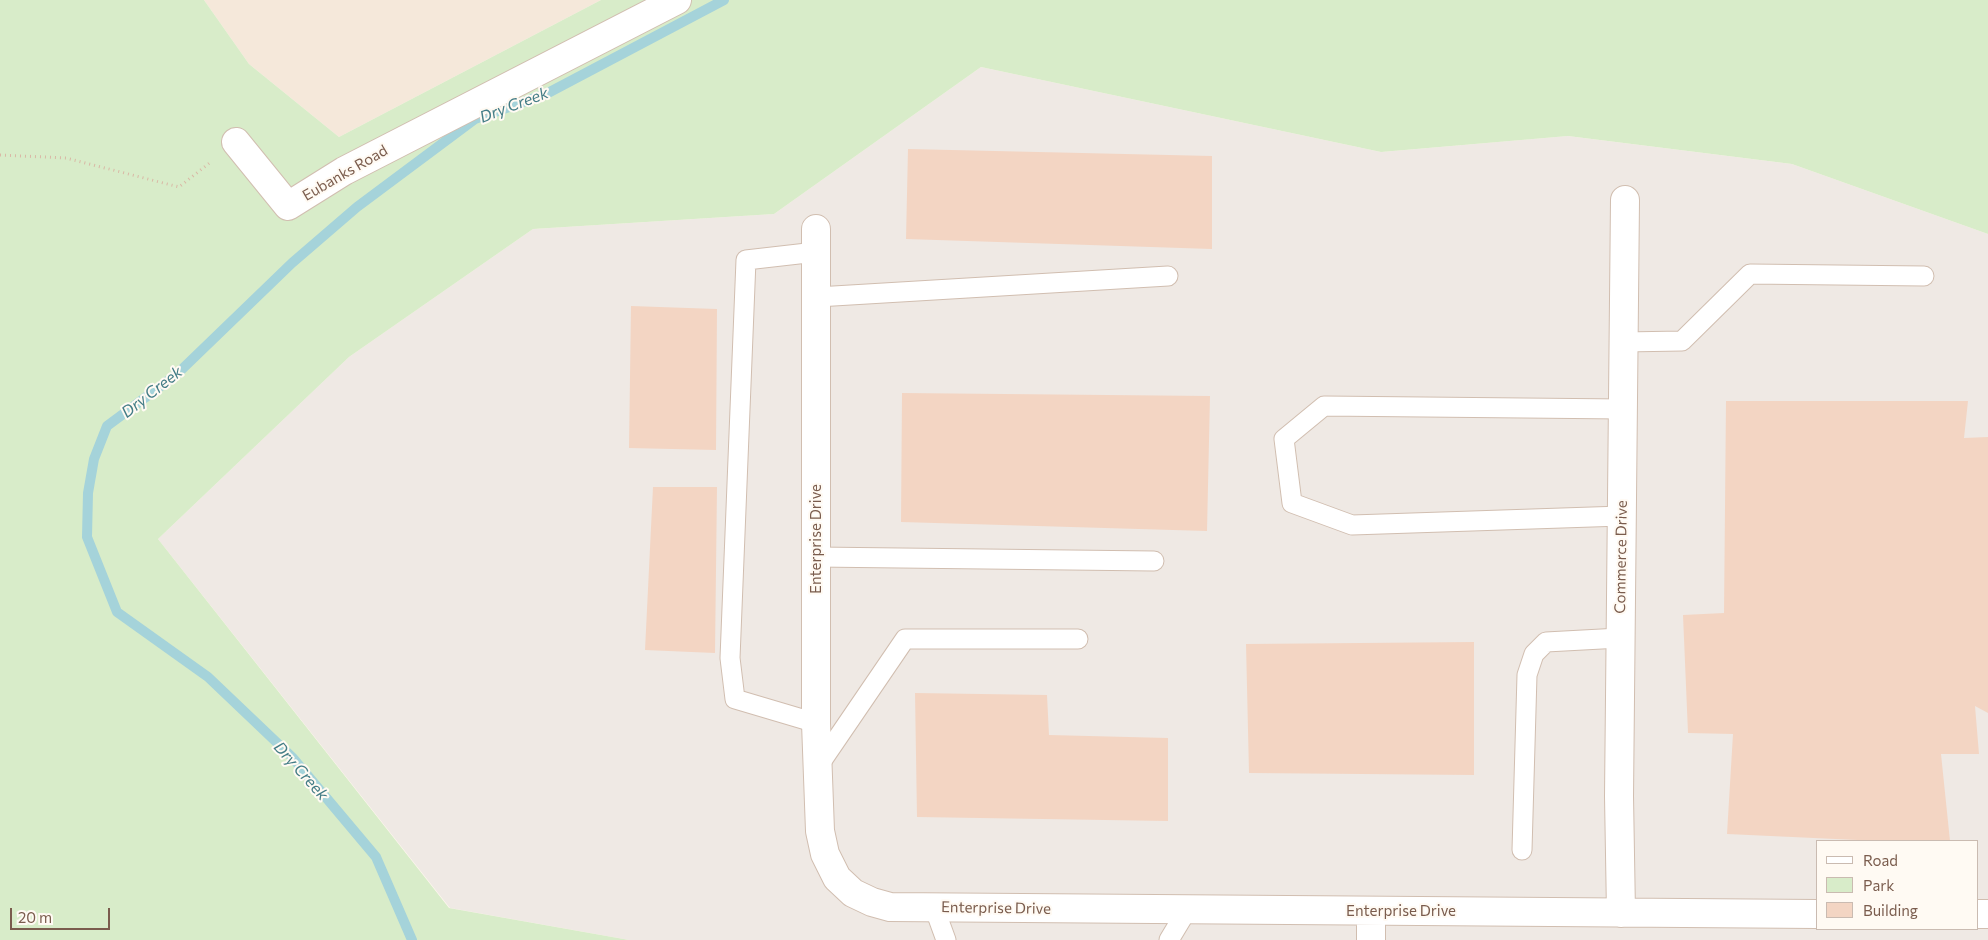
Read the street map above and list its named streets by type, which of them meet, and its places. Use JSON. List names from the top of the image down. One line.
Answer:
{"streets":{"street":["Eubanks Road","Enterprise Drive","Commerce Drive"]},"crossings":[["Enterprise Drive","Commerce Drive"]],"water":["Dry Creek"],"legend":["Road","Park","Building"],"scale_bar":"20 m"}
